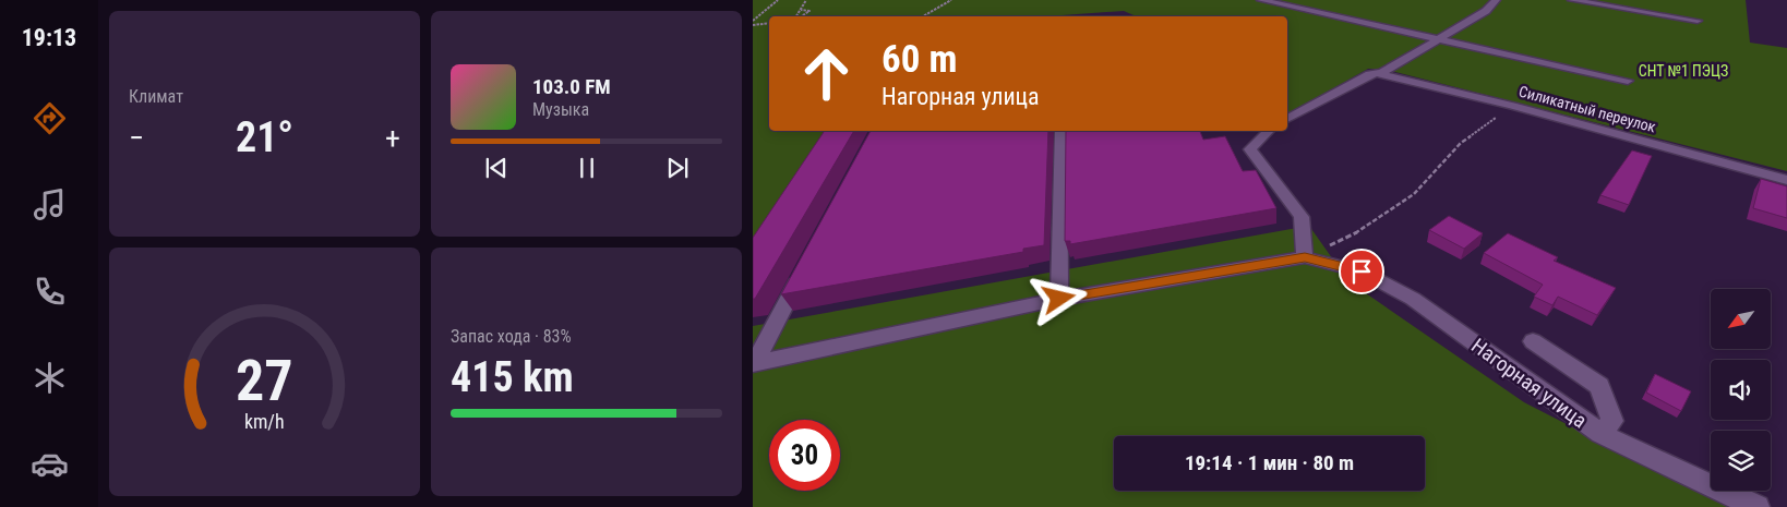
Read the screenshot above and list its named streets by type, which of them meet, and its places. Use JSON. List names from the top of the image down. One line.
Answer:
{"streets":{"street":["Силикатный переулок","Нагорная улица"]},"parks":["СНТ №1 ПЭЦЗ"],"north":"bottom left","page":{"tabs":"19:13","tile":["Климат",["Запас хода · 83%","415 km"]],"turn":["60 m","Нагорная улица"],"song":["103.0 FM","Музыка"],"heat":["−","21°","+"],"limit":"30","trip":"19:14 · 1 мин · 80 m","gauge":["27","km/h"]}}
